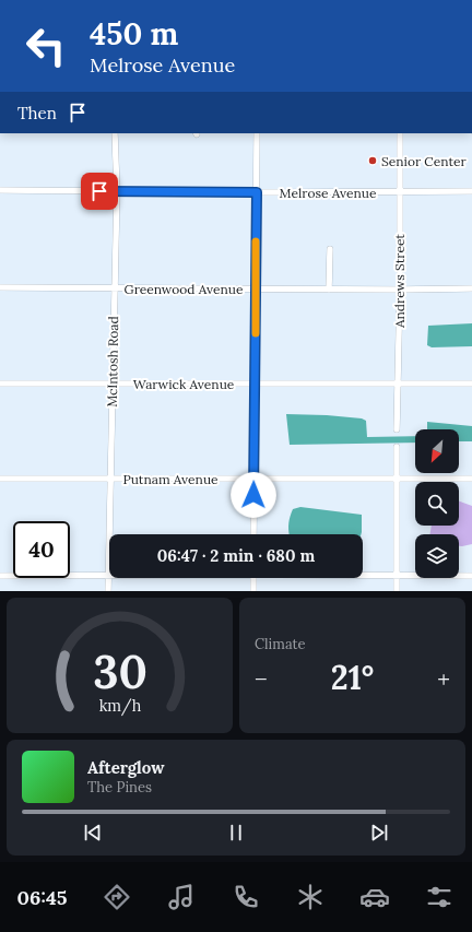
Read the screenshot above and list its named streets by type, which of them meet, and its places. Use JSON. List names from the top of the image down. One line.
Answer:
{"streets":{"street":["Melrose Avenue","Andrews Street","Greenwood Avenue","McIntosh Road","Warwick Avenue","Putnam Avenue"]},"crossings":[["Melrose Avenue","Andrews Street"],["Melrose Avenue","McIntosh Road"],["Andrews Street","Greenwood Avenue"],["Andrews Street","Warwick Avenue"],["Greenwood Avenue","McIntosh Road"],["McIntosh Road","Warwick Avenue"],["McIntosh Road","Putnam Avenue"]],"places":["Senior Center"],"north":"bottom left","page":{"turn":["450 m","Melrose Avenue"],"then":"Then","limit":"40","trip":"06:47 · 2 min · 680 m","tile":"Climate","heat":["−","21°","+"],"song":["Afterglow","The Pines"],"tabs":"06:45","gauge":["30","km/h"]}}
